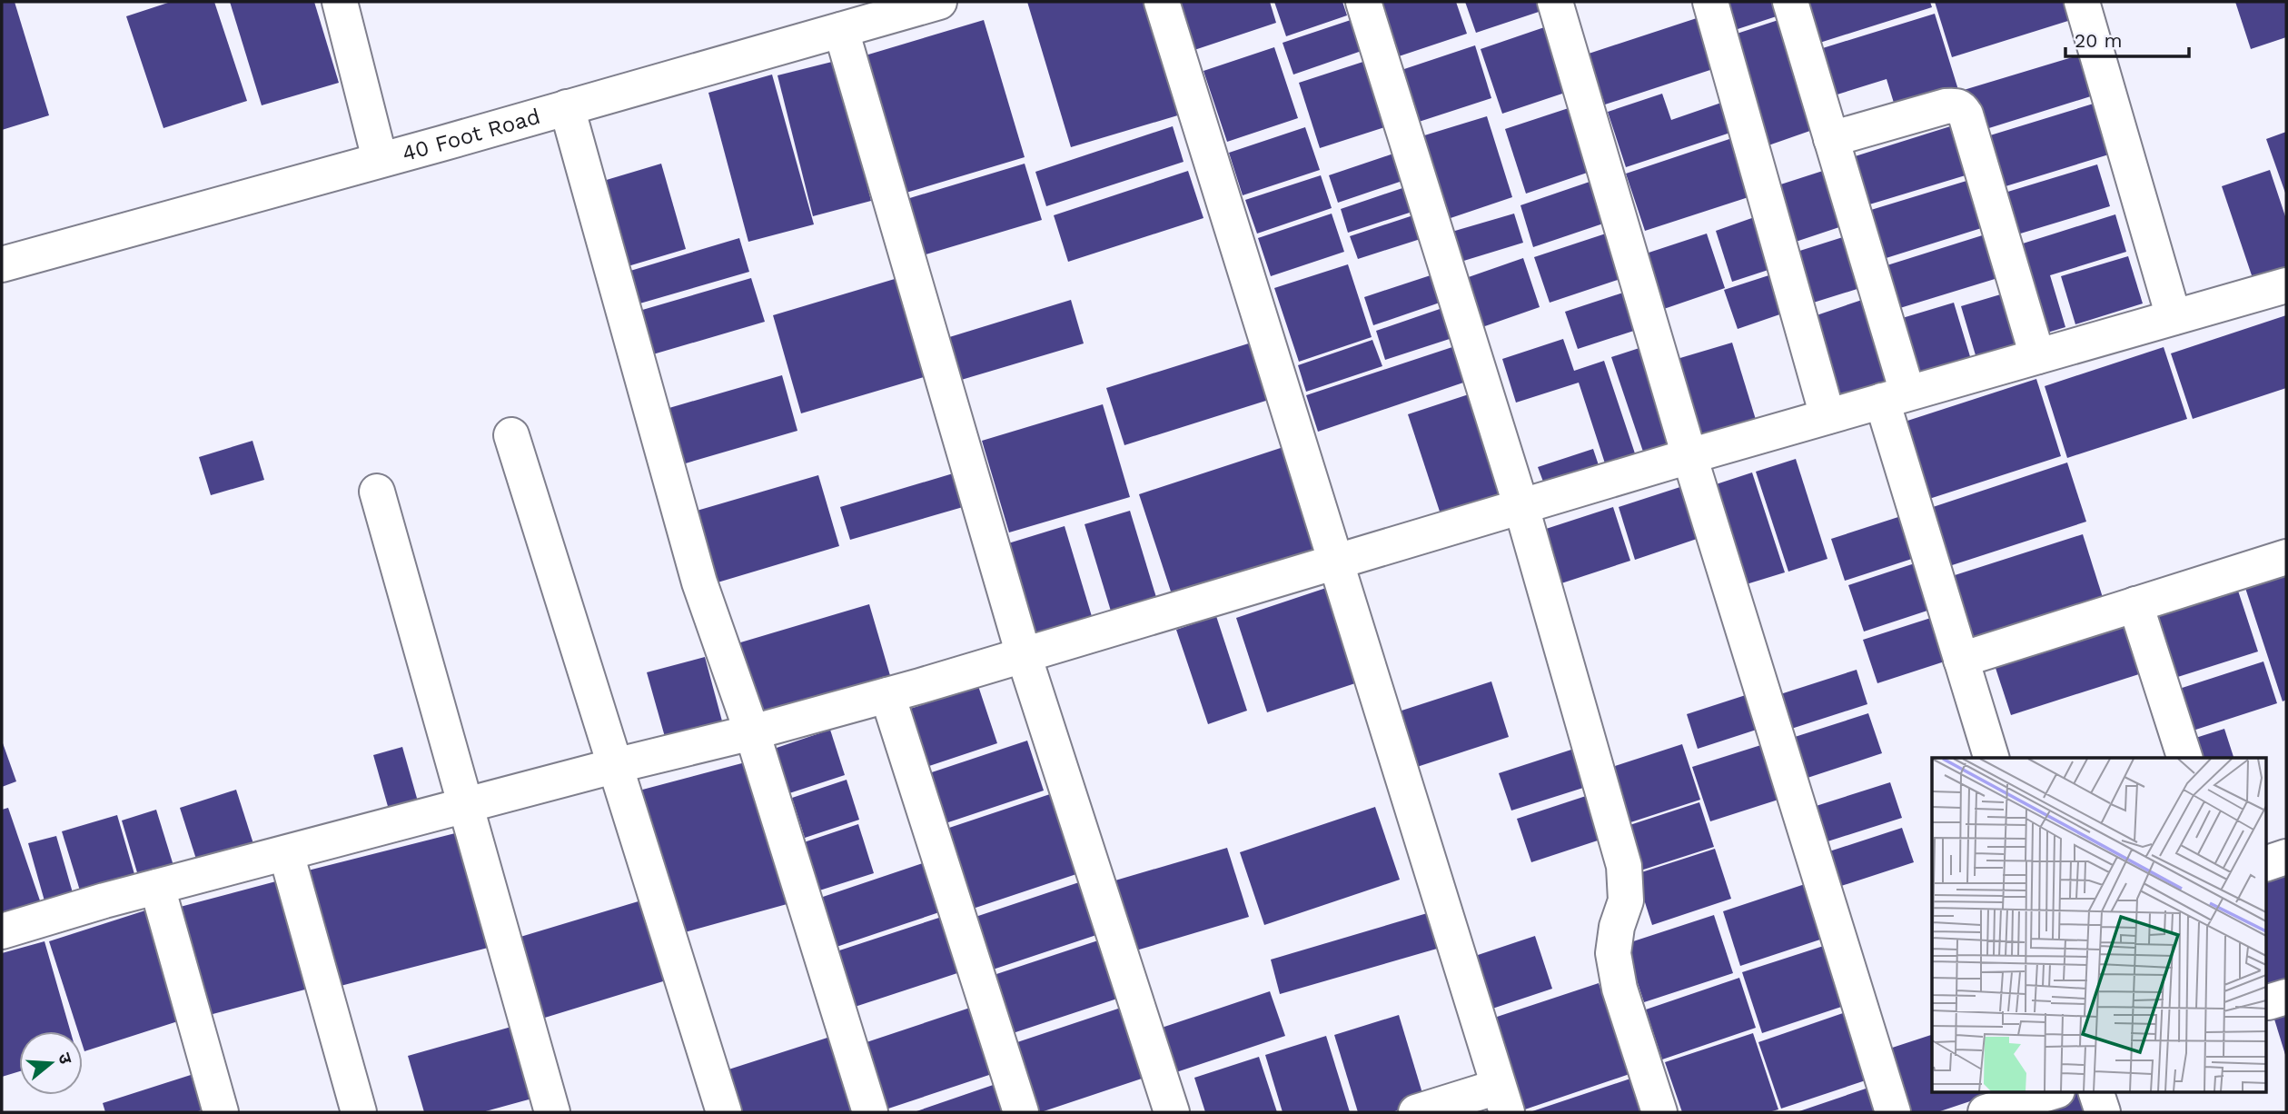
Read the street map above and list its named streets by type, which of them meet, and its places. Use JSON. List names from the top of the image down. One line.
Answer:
{"streets":{"street":["40 Foot Road"]},"scale_bar":"20 m","north":"right"}
